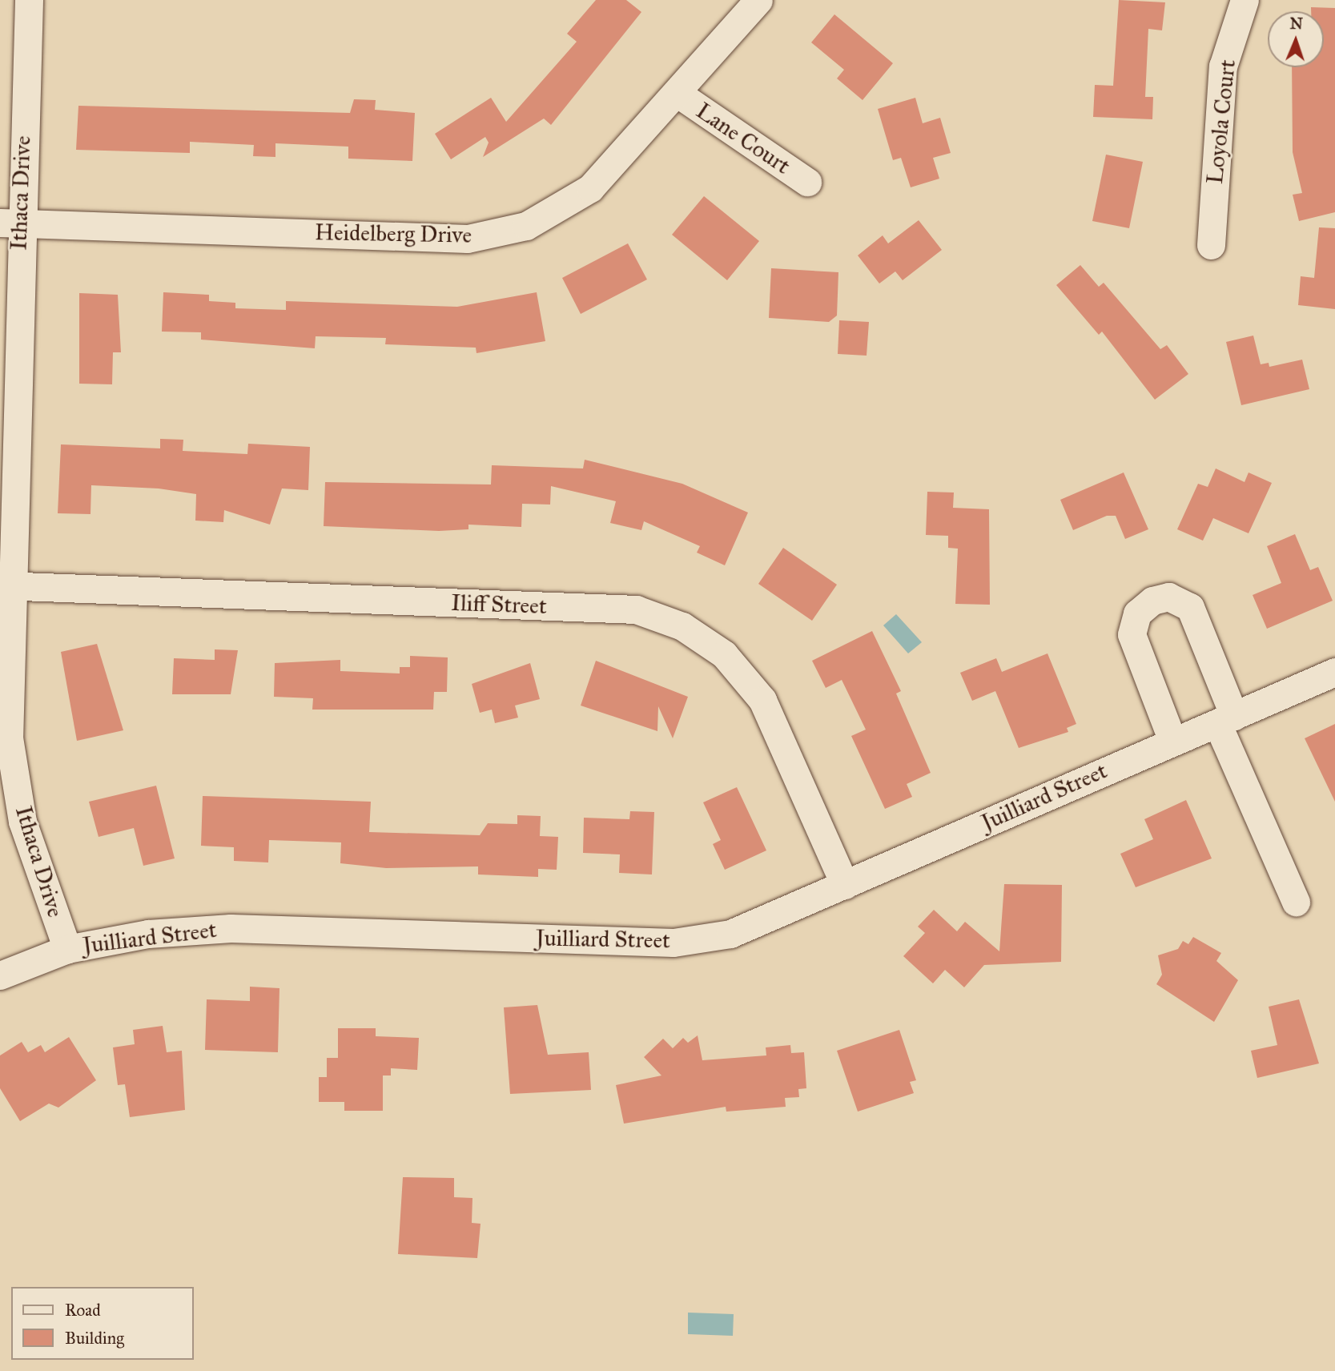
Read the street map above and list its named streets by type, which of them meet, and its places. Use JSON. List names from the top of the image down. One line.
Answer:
{"streets":{"street":["Loyola Court","Lane Court","Ithaca Drive","Heidelberg Drive","Iliff Street","Juilliard Street"]},"crossings":[["Lane Court","Heidelberg Drive"],["Ithaca Drive","Heidelberg Drive"],["Ithaca Drive","Iliff Street"],["Ithaca Drive","Juilliard Street"],["Iliff Street","Juilliard Street"]],"legend":["Road","Building"],"north":"top"}
